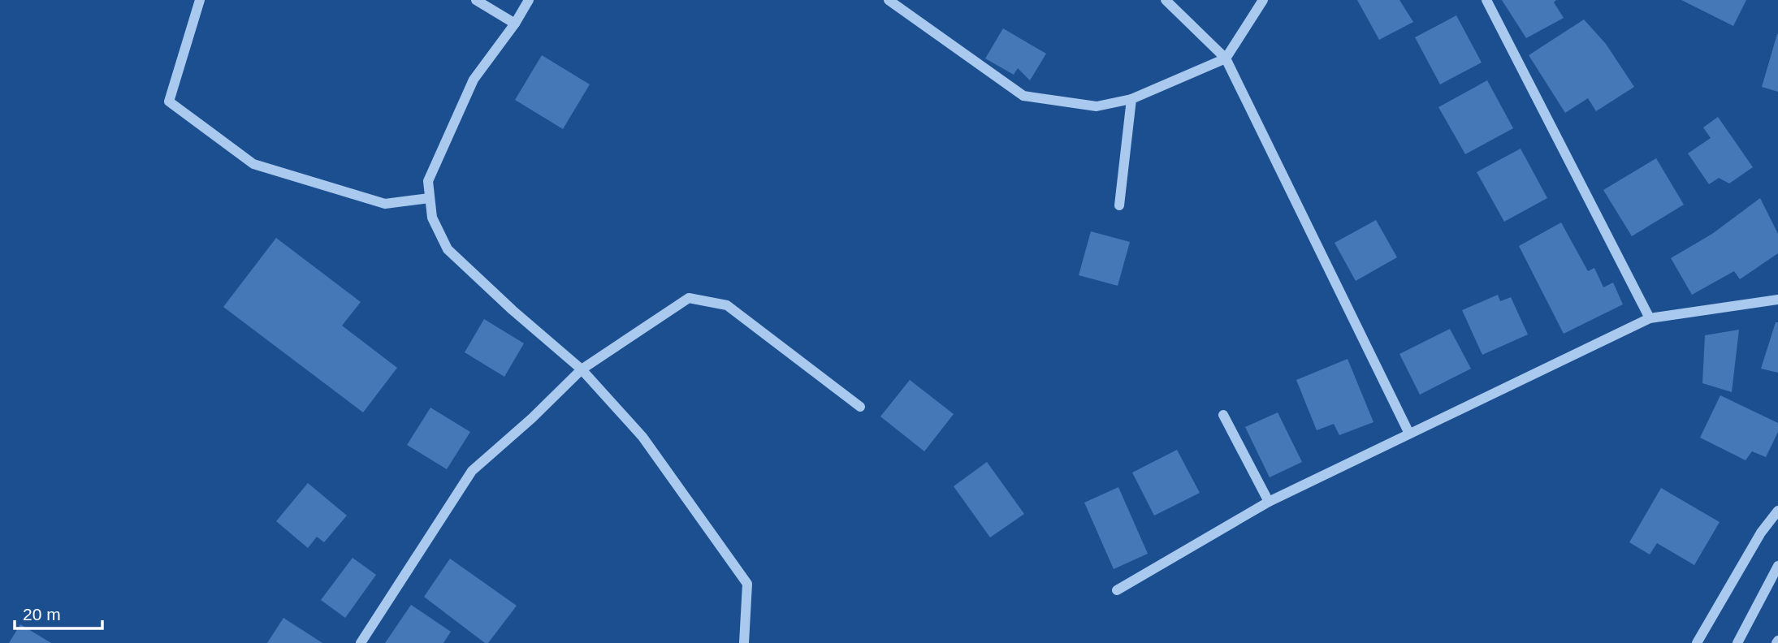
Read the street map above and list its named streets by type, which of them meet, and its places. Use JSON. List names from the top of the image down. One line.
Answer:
{"scale_bar":"20 m"}
